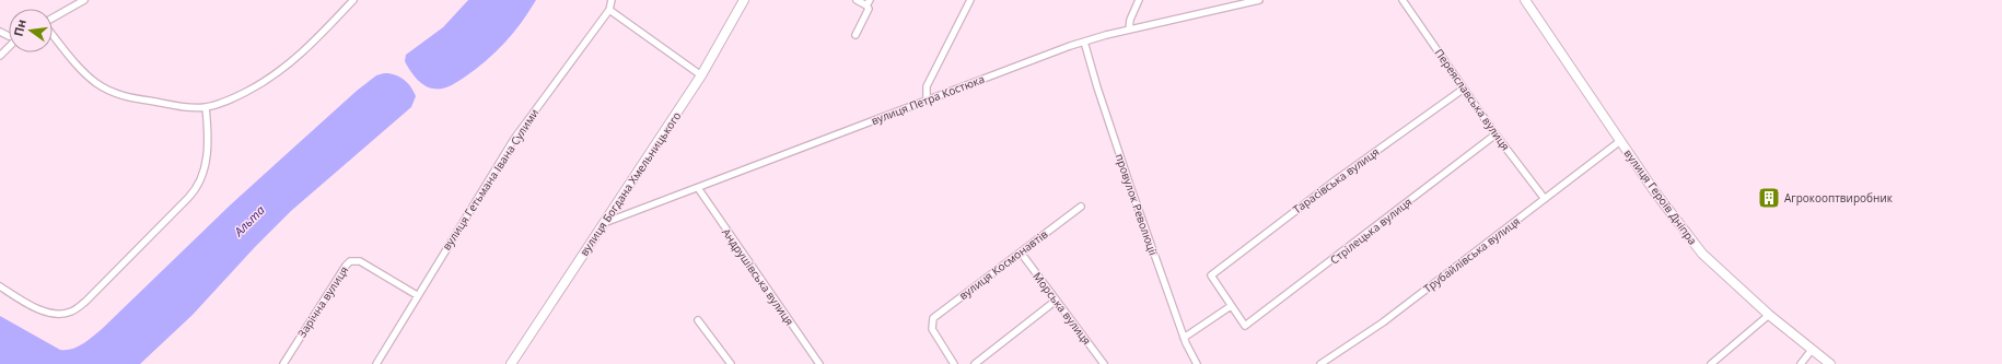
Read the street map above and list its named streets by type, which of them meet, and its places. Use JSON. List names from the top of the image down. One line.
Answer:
{"streets":{"main road":["вулиця Богдана Хмельницького","вулиця Героїв Дніпра"],"street":["вулиця Петра Костюка","Переяславська вулиця","вулиця Гетьмана Івана Сулими","Тарасівська вулиця","провулок Революції","Стрілецька вулиця","Трубайлівська вулиця","вулиця Космонавтів","Андрушівська вулиця","Зарічна вулиця","Морська вулиця"]},"crossings":[["вулиця Петра Костюка","вулиця Богдана Хмельницького"],["вулиця Петра Костюка","провулок Революції"],["вулиця Петра Костюка","Андрушівська вулиця"],["Переяславська вулиця","Тарасівська вулиця"],["Переяславська вулиця","Стрілецька вулиця"],["Переяславська вулиця","Трубайлівська вулиця"],["вулиця Гетьмана Івана Сулими","Зарічна вулиця"],["Тарасівська вулиця","Стрілецька вулиця"],["вулиця Героїв Дніпра","Трубайлівська вулиця"],["вулиця Космонавтів","Морська вулиця"]],"water":["Альта"],"places":{"building":["Агрокооптвиробник"]},"north":"left"}
